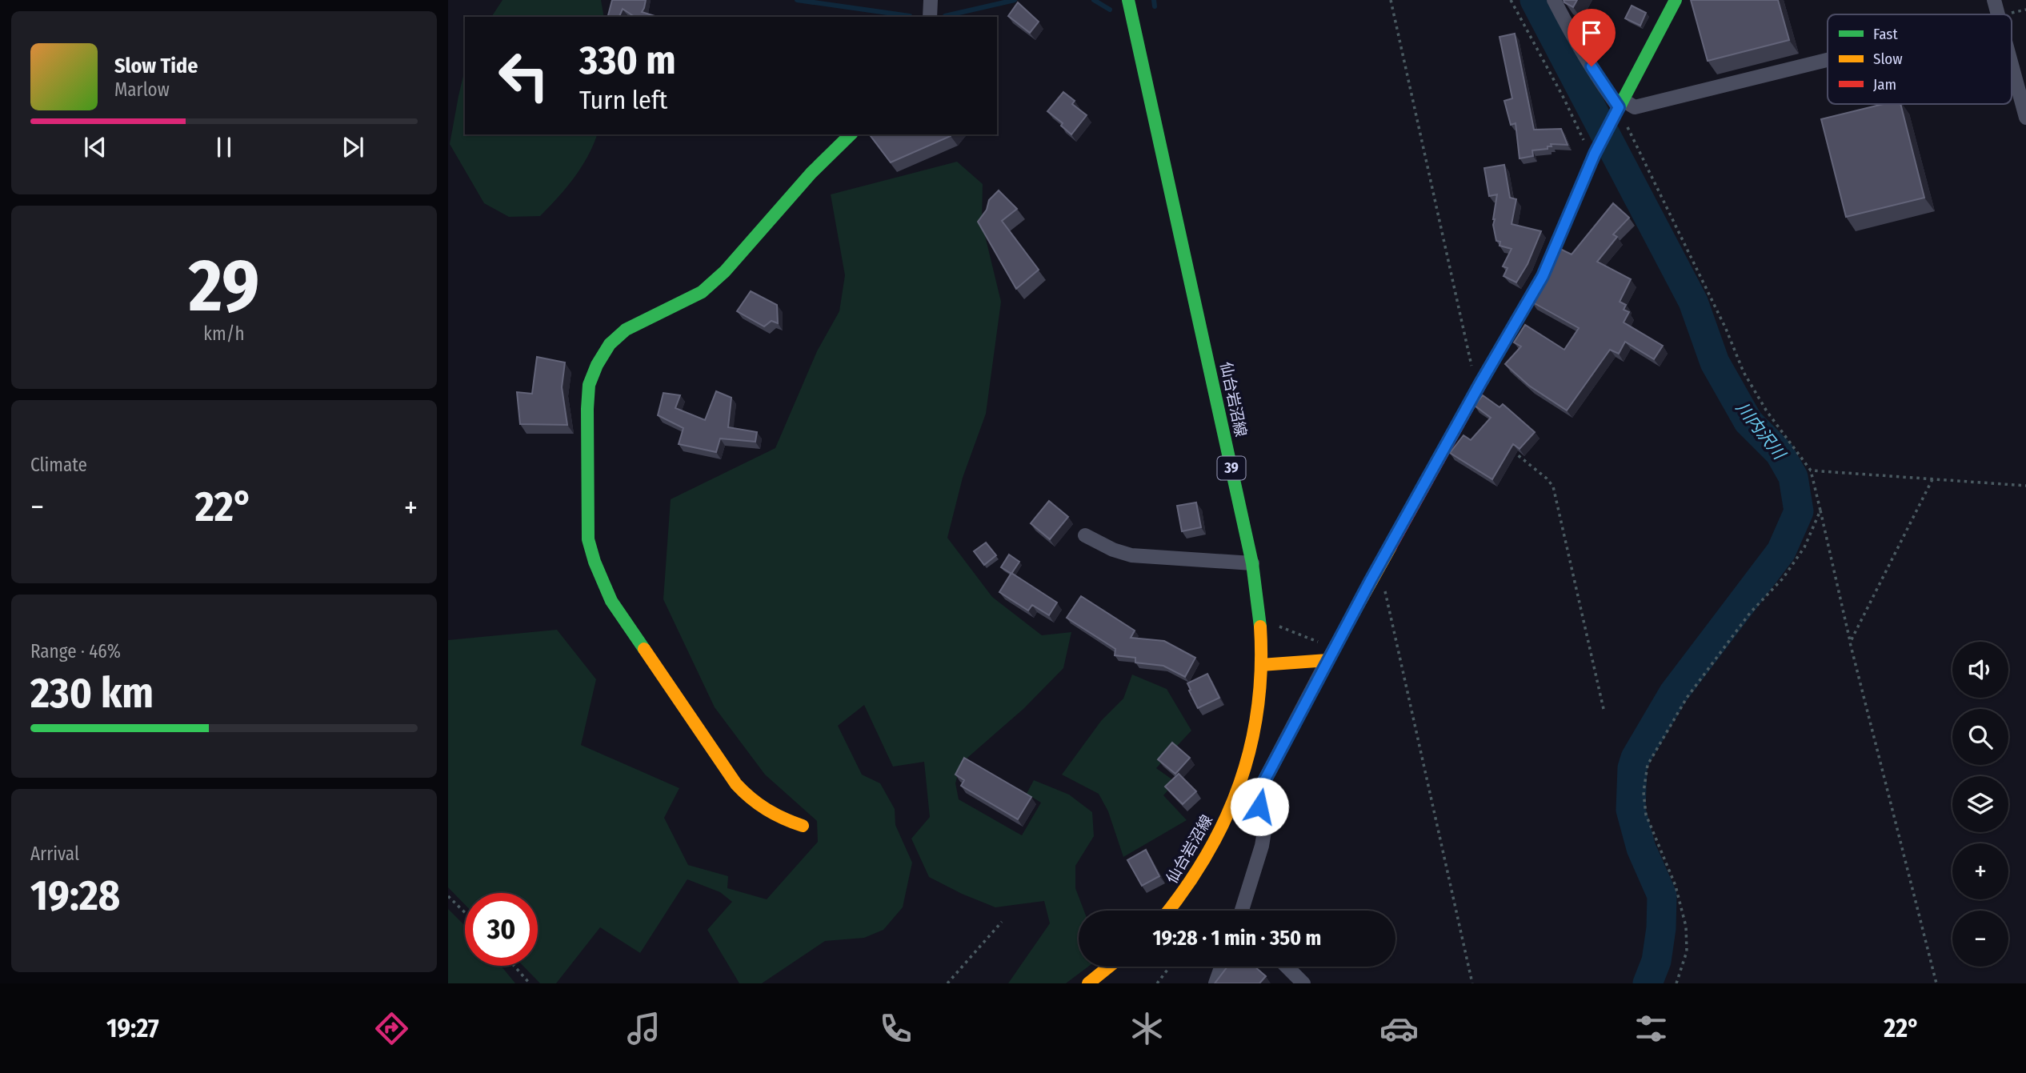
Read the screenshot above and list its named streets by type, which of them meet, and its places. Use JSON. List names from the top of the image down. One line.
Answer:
{"streets":{"street":["仙台岩沼線","39"]},"water":["川内沢川"],"legend":["Fast","Slow","Jam"],"page":{"turn":["330 m","Turn left"],"song":["Slow Tide","Marlow"],"tile":[["29","km/h"],"Climate",["Range · 46%","230 km"],["Arrival","19:28"]],"heat":["−","22°","+"],"map_buttons":["+","−"],"limit":"30","trip":"19:28 · 1 min · 350 m","tabs":["19:27","22°"]}}
